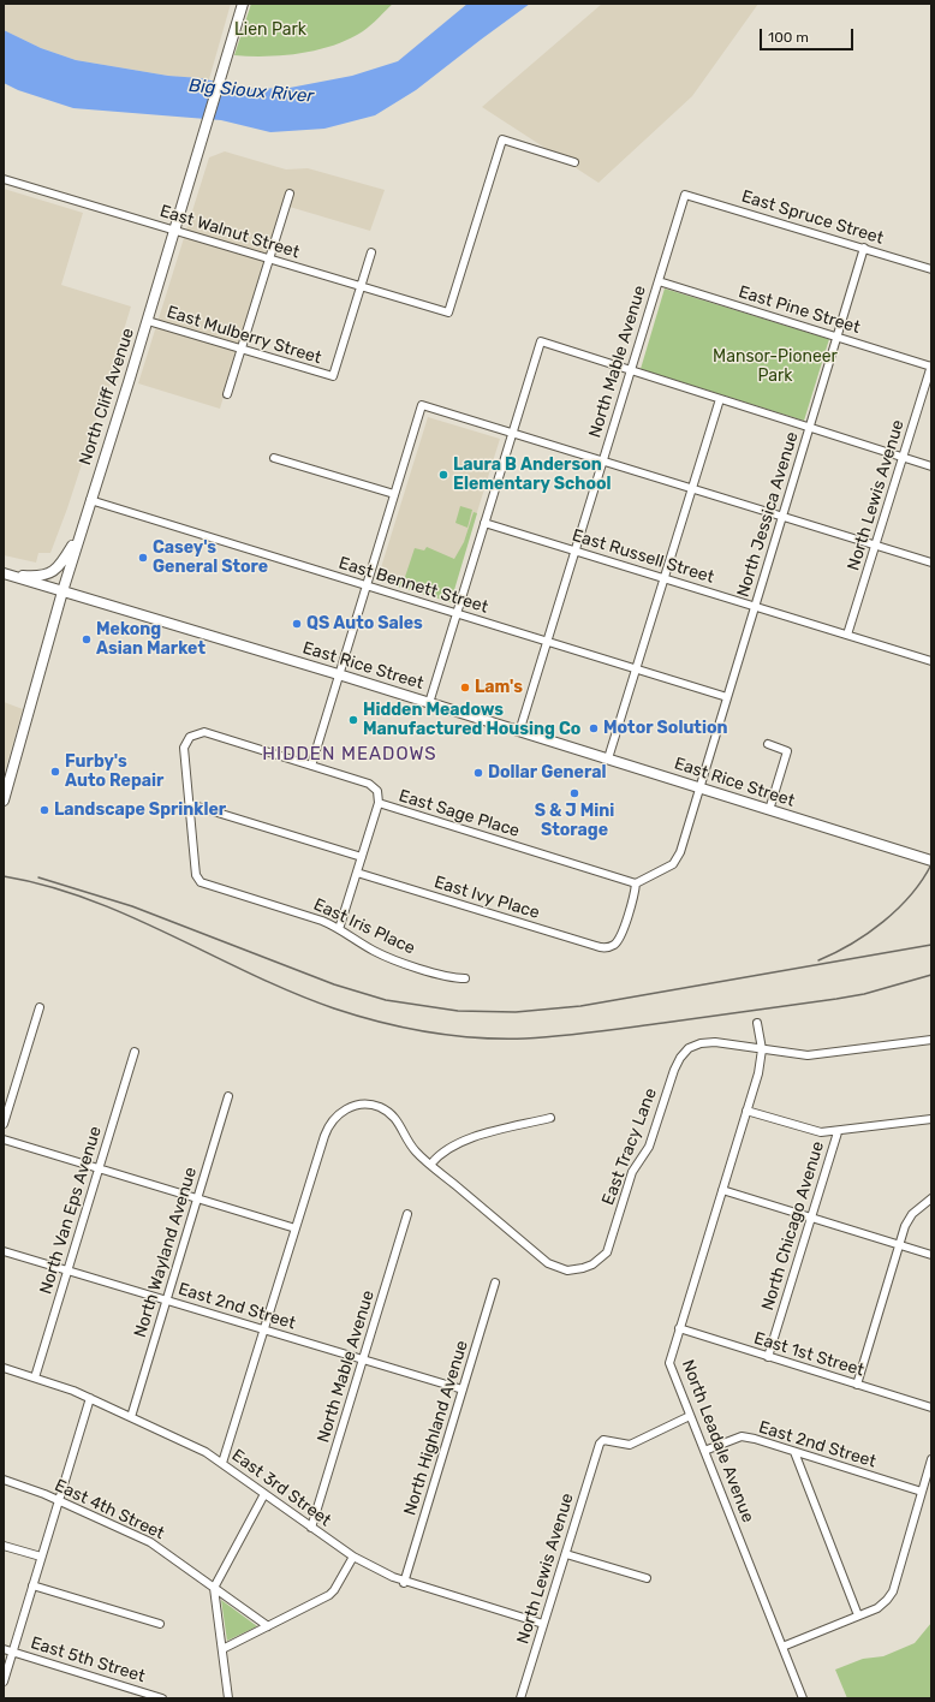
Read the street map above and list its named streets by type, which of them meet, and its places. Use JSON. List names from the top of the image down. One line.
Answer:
{"streets":{"main road":["North Cliff Avenue","East Rice Street"],"street":["East Spruce Street","East Walnut Street","East Pine Street","East Mulberry Street","North Mable Avenue","North Lewis Avenue","North Jessica Avenue","East Russell Street","East Bennett Street","East Sage Place","East Ivy Place","East Iris Place","East Tracy Lane","North Van Eps Avenue","North Chicago Avenue","North Wayland Avenue","East 2nd Street","East 1st Street","North Highland Avenue","North Leadale Avenue","East 3rd Street","East 4th Street","East 5th Street"]},"crossings":[["East Spruce Street","North Mable Avenue"],["East Spruce Street","North Jessica Avenue"],["East Walnut Street","East Mulberry Street"],["East Walnut Street","North Cliff Avenue"],["East Pine Street","North Mable Avenue"],["East Pine Street","North Lewis Avenue"],["East Pine Street","North Jessica Avenue"],["East Mulberry Street","North Cliff Avenue"],["North Mable Avenue","East Russell Street"],["North Mable Avenue","East Bennett Street"],["North Mable Avenue","East Rice Street"],["North Mable Avenue","East 2nd Street"],["North Mable Avenue","East 3rd Street"],["North Cliff Avenue","East Bennett Street"],["North Cliff Avenue","East Rice Street"],["North Lewis Avenue","East Russell Street"],["North Lewis Avenue","North Leadale Avenue"],["North Lewis Avenue","East 3rd Street"],["North Jessica Avenue","East Russell Street"],["North Jessica Avenue","East Bennett Street"],["North Jessica Avenue","East Rice Street"],["North Jessica Avenue","East Sage Place"],["North Jessica Avenue","East Ivy Place"],["East Sage Place","East Ivy Place"],["East Sage Place","East Iris Place"],["East Tracy Lane","East 2nd Street"],["East Tracy Lane","North Leadale Avenue"],["East Tracy Lane","East 3rd Street"],["North Van Eps Avenue","East 2nd Street"],["North Van Eps Avenue","East 3rd Street"],["North Chicago Avenue","East 1st Street"],["North Wayland Avenue","East 2nd Street"],["North Wayland Avenue","East 3rd Street"],["East 2nd Street","North Highland Avenue"],["East 2nd Street","North Leadale Avenue"],["East 1st Street","North Leadale Avenue"],["North Highland Avenue","East 3rd Street"]],"districts":["HIDDEN MEADOWS"],"water":["Big Sioux River"],"parks":["Lien Park","Mansor-Pioneer Park"],"places":["Laura B Anderson Elementary School","Casey's General Store","QS Auto Sales","Mekong Asian Market","Lam's","Hidden Meadows Manufactured Housing Co","Motor Solution","Furby's Auto Repair","Dollar General","S & J Mini Storage","Landscape Sprinkler"],"scale_bar":"100 m"}
